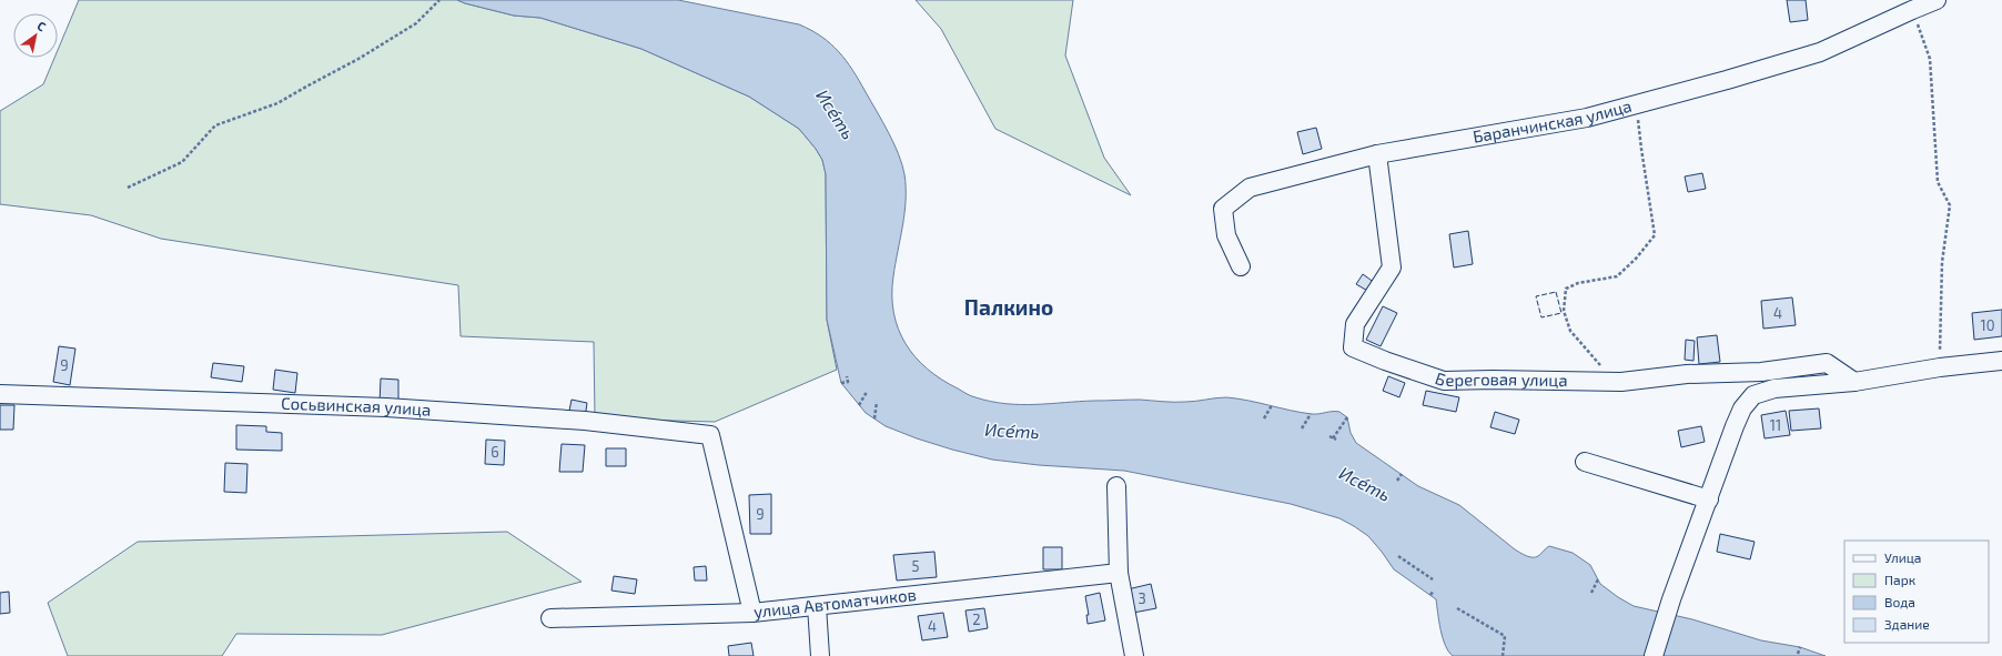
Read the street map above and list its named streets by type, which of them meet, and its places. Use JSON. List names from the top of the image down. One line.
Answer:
{"streets":{"street":["Баранчинская улица","Береговая улица","Сосьвинская улица","улица Автоматчиков"]},"crossings":[["Баранчинская улица","Береговая улица"],["Сосьвинская улица","улица Автоматчиков"]],"districts":["Палкино"],"water":["Исе́ть"],"house_numbers":["4","10","9","11","6","9","5","3","2","4"],"legend":["Улица","Парк","Вода","Здание"],"north":"top right"}
